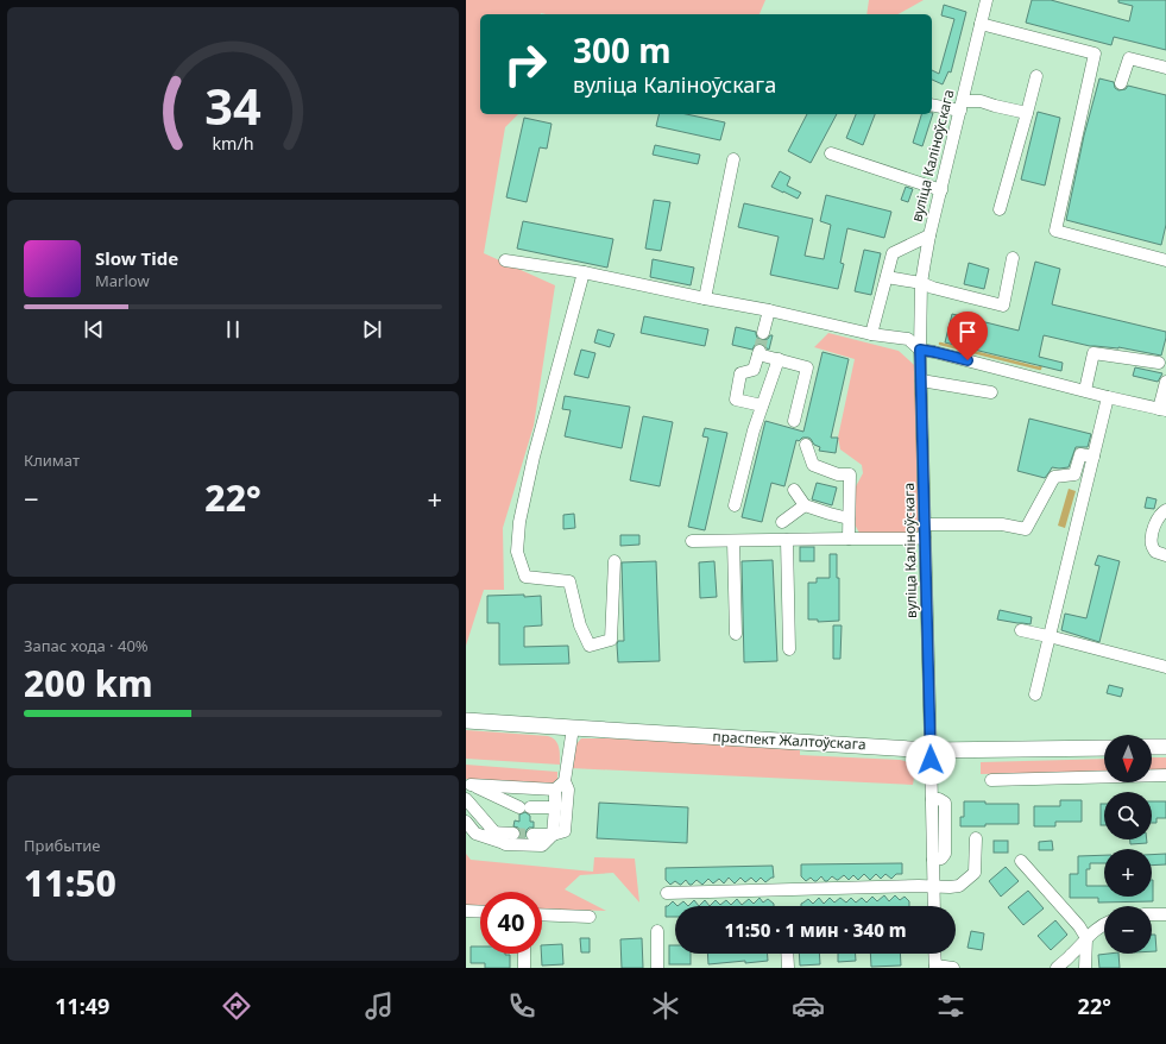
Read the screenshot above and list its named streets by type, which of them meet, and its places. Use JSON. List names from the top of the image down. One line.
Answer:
{"streets":{"main road":["праспект Жалтоўскага"],"street":["вуліца Каліноўскага"]},"crossings":[["вуліца Каліноўскага","праспект Жалтоўскага"]],"north":"bottom","page":{"turn":["300 m","вуліца Каліноўскага"],"song":["Slow Tide","Marlow"],"tile":["Климат",["Запас хода · 40%","200 km"],["Прибытие","11:50"]],"heat":["−","22°","+"],"map_buttons":["+","−"],"limit":"40","trip":"11:50 · 1 мин · 340 m","tabs":["11:49","22°"],"gauge":["34","km/h"]}}
